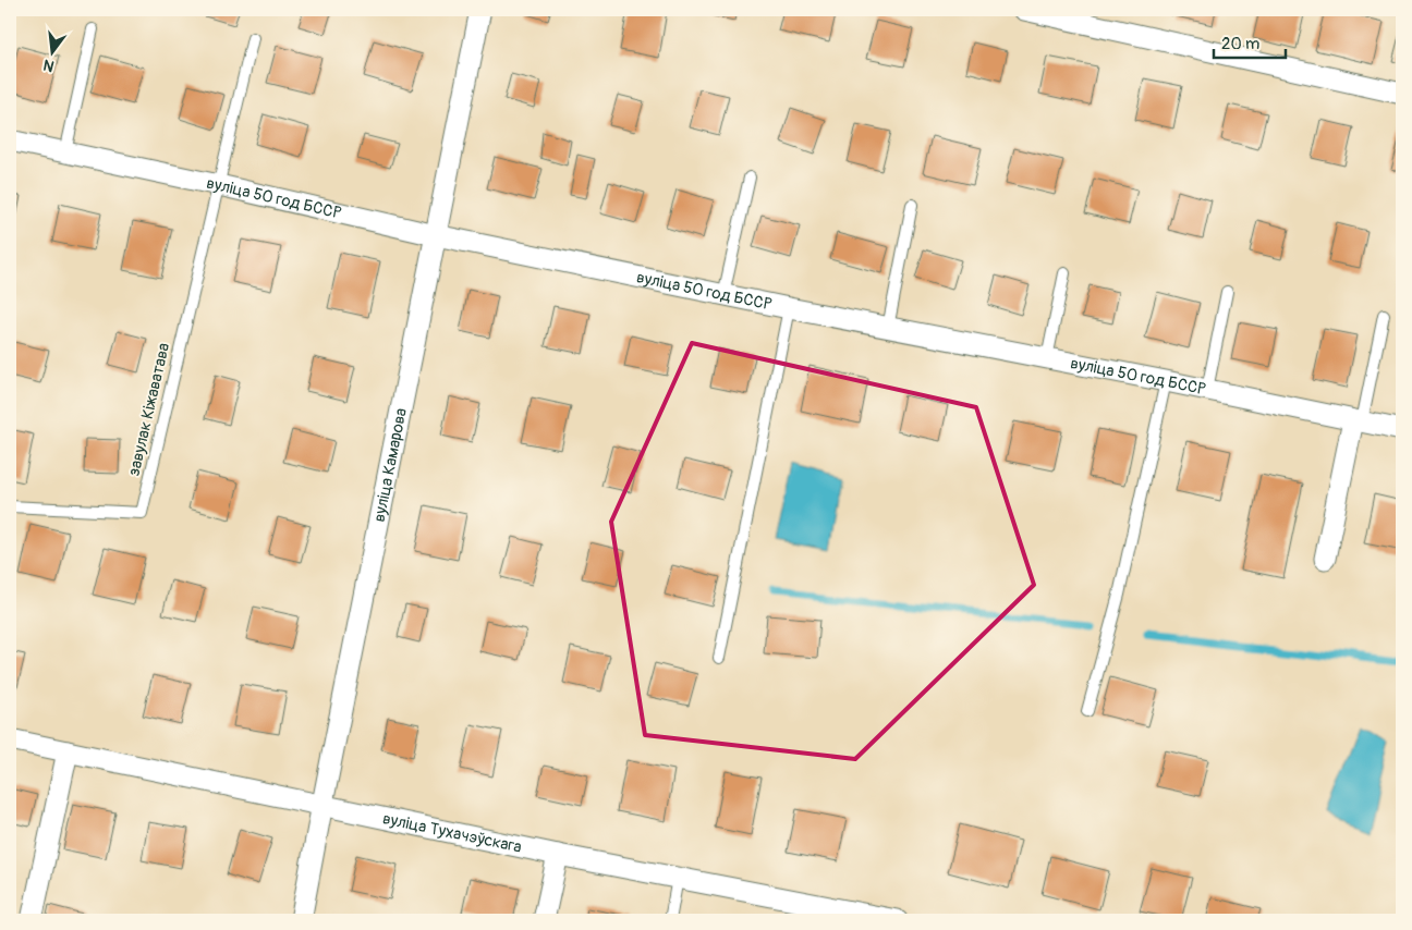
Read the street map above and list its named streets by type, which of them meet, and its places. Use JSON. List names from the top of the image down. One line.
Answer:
{"streets":{"street":["вуліца 50 год БССР","вуліца Камарова","вуліца Тухачэўскага"],"lane":["завулак Кіжаватава"]},"crossings":[["вуліца 50 год БССР","завулак Кіжаватава"],["вуліца 50 год БССР","вуліца Камарова"],["вуліца Камарова","вуліца Тухачэўскага"]],"scale_bar":"20 m","north":"bottom"}
